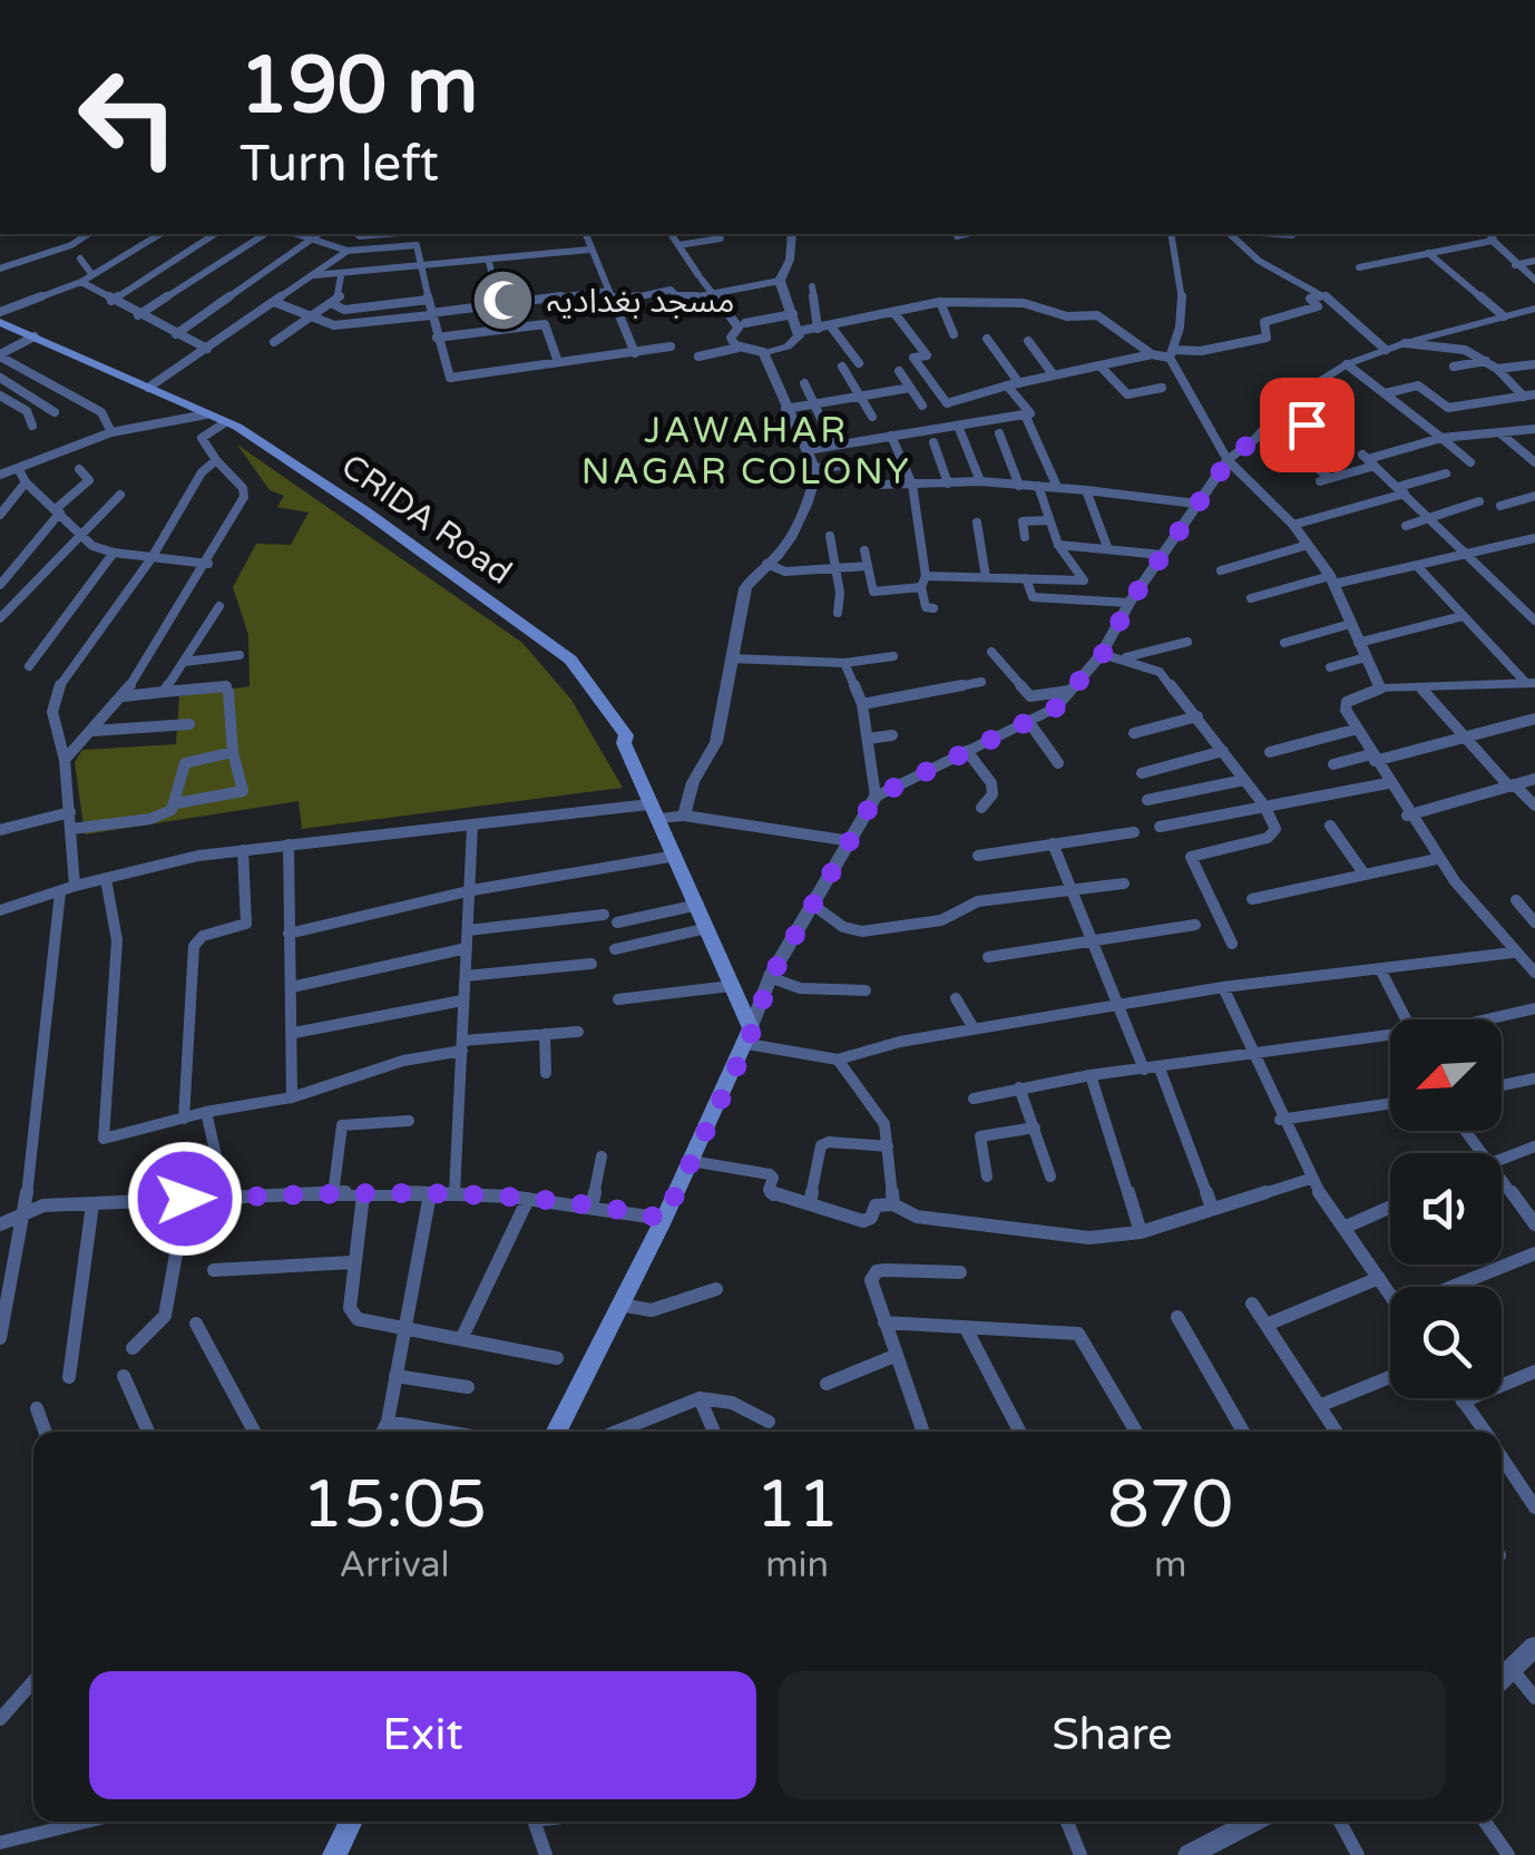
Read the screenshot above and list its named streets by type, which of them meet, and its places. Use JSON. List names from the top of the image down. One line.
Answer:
{"streets":{"main road":["CRIDA Road"]},"districts":["JAWAHAR NAGAR COLONY"],"places":{"mosque":["مسجد بغدادیہ"]},"north":"bottom left","page":{"turn":["190 m","Turn left"],"eta":["15:05","Arrival","11","min","870","m"],"buttons":["Exit","Share"]}}
